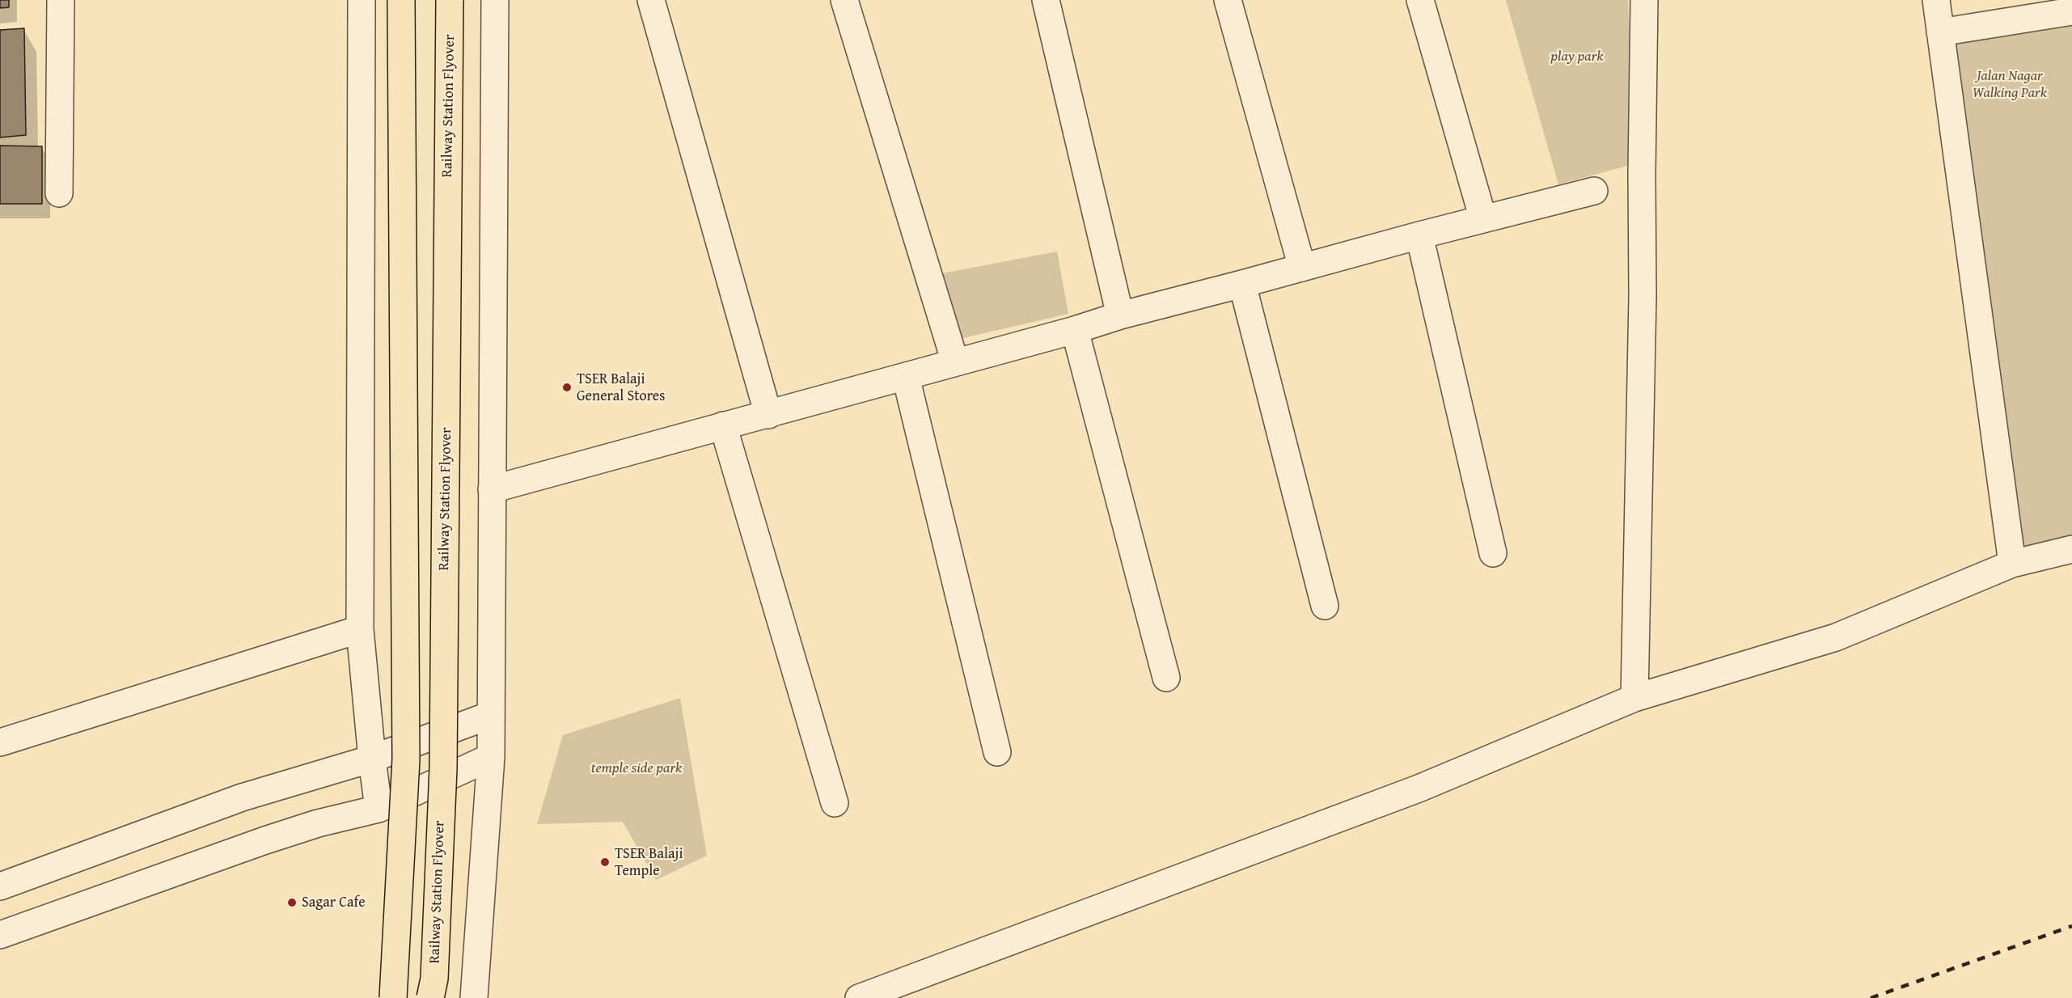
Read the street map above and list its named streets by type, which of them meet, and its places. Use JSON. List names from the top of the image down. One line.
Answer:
{"streets":{"main road":["Railway Station Flyover"]},"parks":["play park","Jalan Nagar Walking Park","temple side park"],"places":["TSER Balaji General Stores","TSER Balaji Temple","Sagar Cafe"]}
